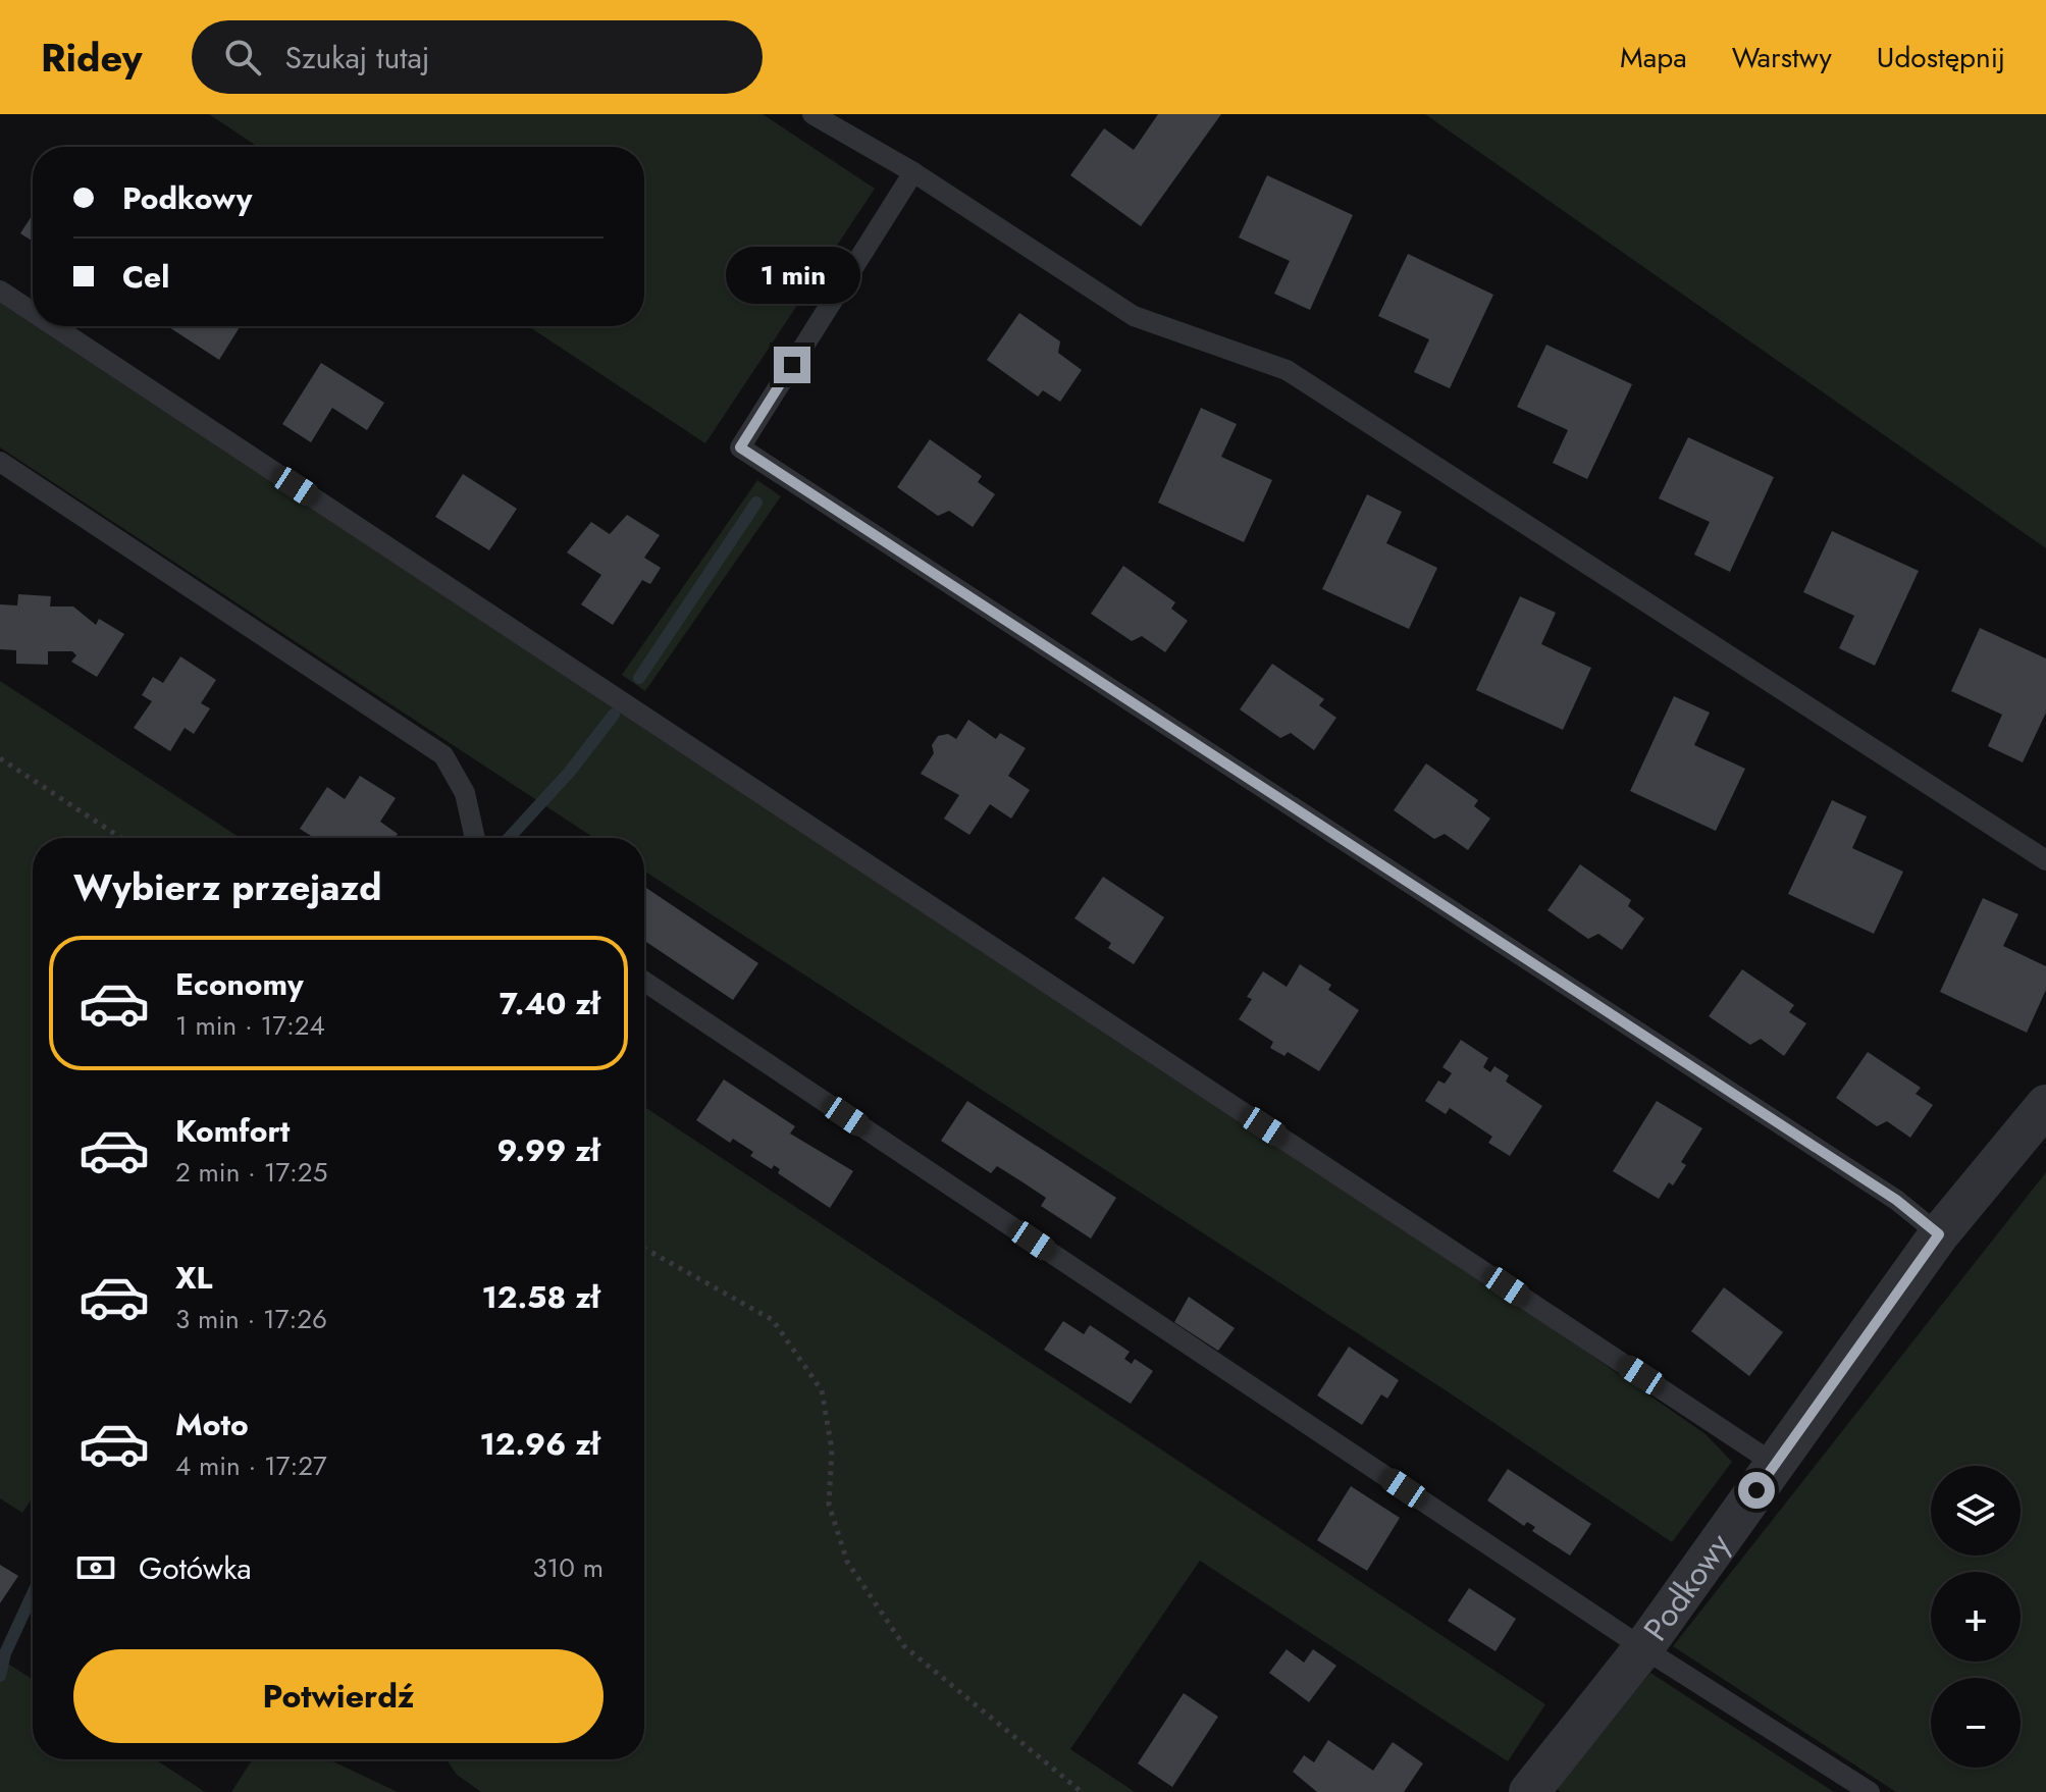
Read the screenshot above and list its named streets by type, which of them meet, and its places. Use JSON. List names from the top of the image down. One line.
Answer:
{"streets":{"street":["Podkowy"]},"page":{"header":"Ridey","search":"Szukaj tutaj","nav":["Mapa","Warstwy","Udostępnij"],"banner":["Podkowy","Cel"],"bubble":"1 min","heading":"Wybierz przejazd","list":[{"name":"Economy","note":"1 min · 17:24","value":"7.40 zł"},{"name":"Komfort","note":"2 min · 17:25","value":"9.99 zł"},{"name":"XL","note":"3 min · 17:26","value":"12.58 zł"},{"name":"Moto","note":"4 min · 17:27","value":"12.96 zł"}],"map_buttons":["+","−"],"pay":["Gotówka","310 m"],"buttons":"Potwierdź"}}
